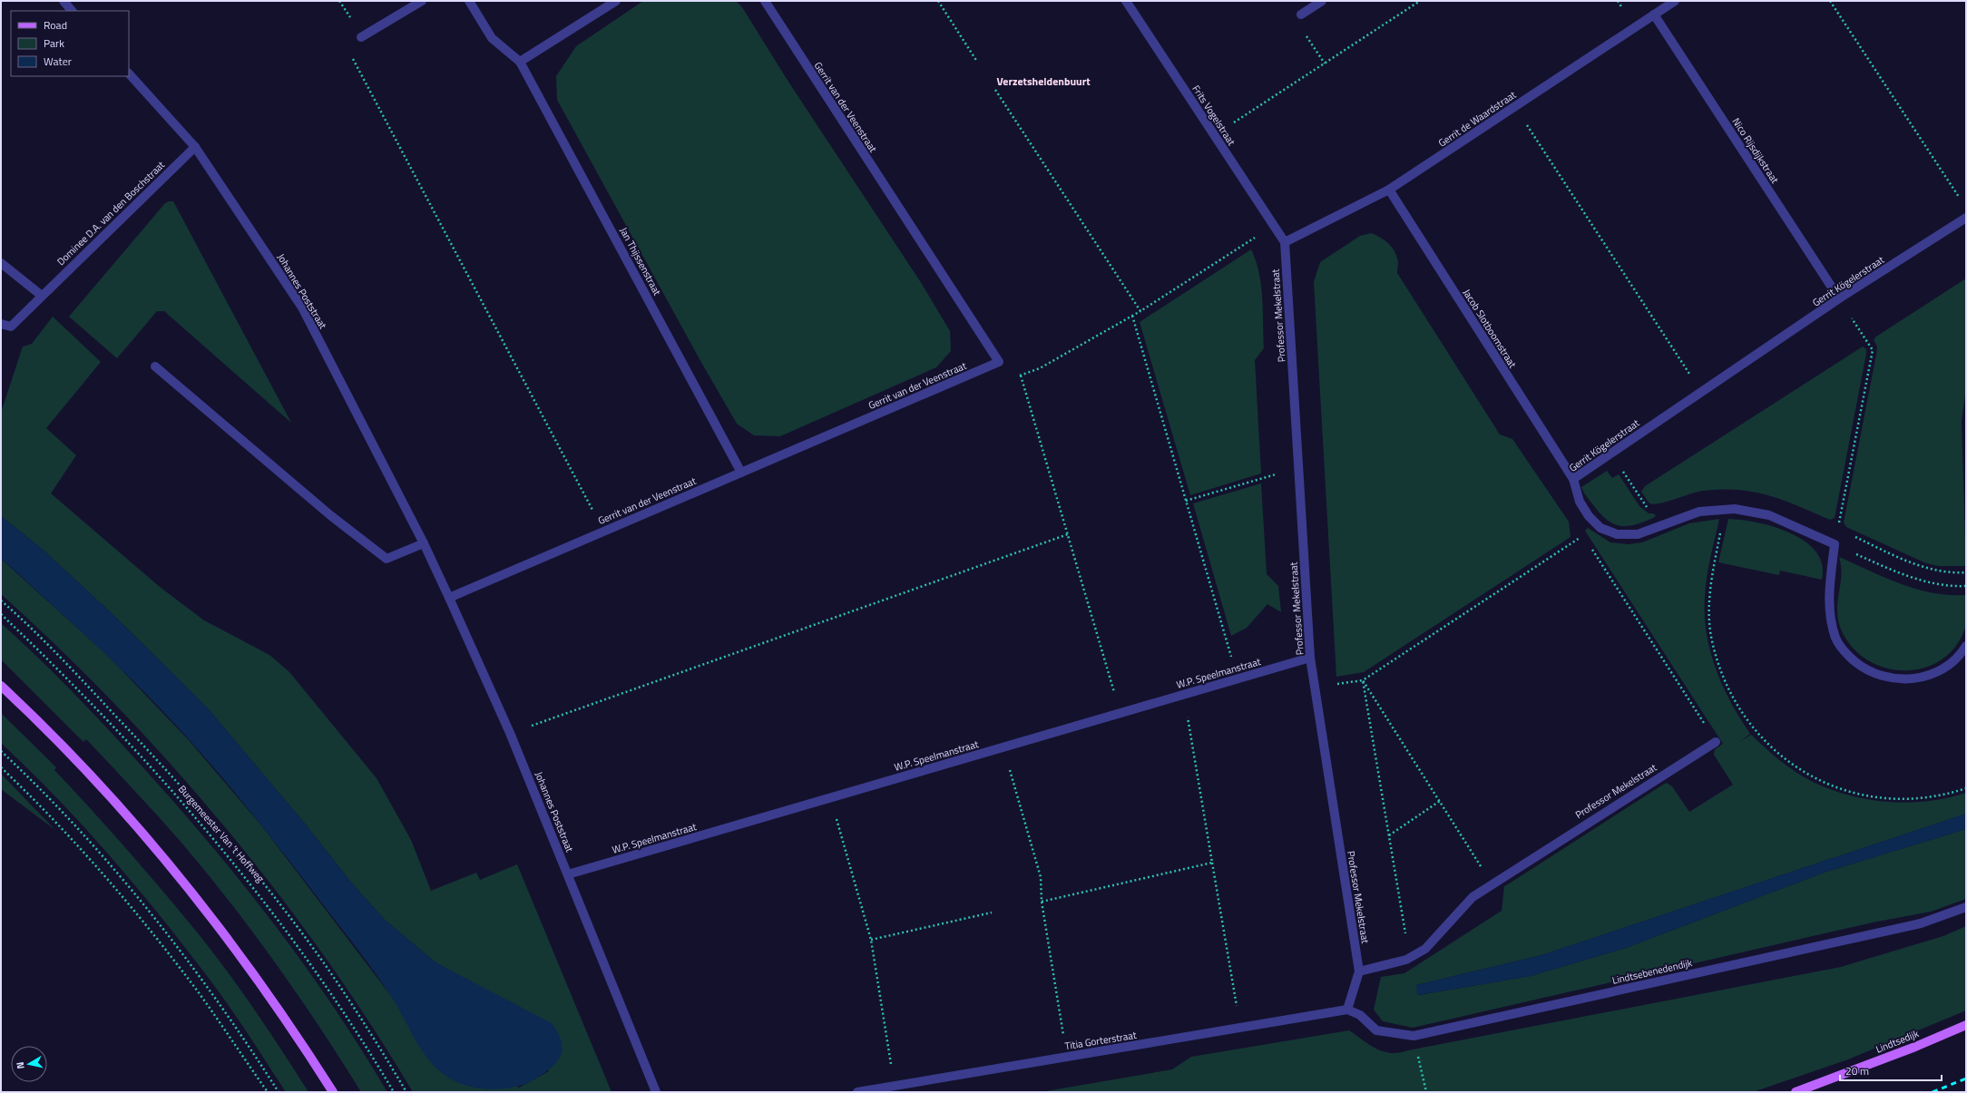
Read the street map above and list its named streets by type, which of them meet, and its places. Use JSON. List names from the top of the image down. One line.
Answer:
{"streets":{"main road":["Lindtsedijk"],"street":["Gerrit van der Veenstraat","Frits Vogelstraat","Gerrit de Waardstraat","Nico Rijsdijkstraat","Dominee D.A. van den Boschstraat","Jan Thijssenstraat","Gerrit Kögelerstraat","Johannes Poststraat","Professor Mekelstraat","Jacob Slotboomstraat","W.P. Speelmanstraat","Lindtsebenedendijk","Titia Gorterstraat"],"path":["Burgemeester Van 't Hoffweg"]},"crossings":[["Gerrit van der Veenstraat","Jan Thijssenstraat"],["Gerrit van der Veenstraat","Johannes Poststraat"],["Frits Vogelstraat","Gerrit de Waardstraat"],["Frits Vogelstraat","Professor Mekelstraat"],["Gerrit de Waardstraat","Nico Rijsdijkstraat"],["Gerrit de Waardstraat","Professor Mekelstraat"],["Gerrit de Waardstraat","Jacob Slotboomstraat"],["Nico Rijsdijkstraat","Gerrit Kögelerstraat"],["Dominee D.A. van den Boschstraat","Johannes Poststraat"],["Gerrit Kögelerstraat","Jacob Slotboomstraat"],["Johannes Poststraat","W.P. Speelmanstraat"],["Professor Mekelstraat","W.P. Speelmanstraat"],["Professor Mekelstraat","Lindtsebenedendijk"],["Professor Mekelstraat","Titia Gorterstraat"],["Lindtsebenedendijk","Titia Gorterstraat"]],"districts":["Verzetsheldenbuurt"],"legend":["Road","Park","Water"],"scale_bar":"20 m","north":"left"}
